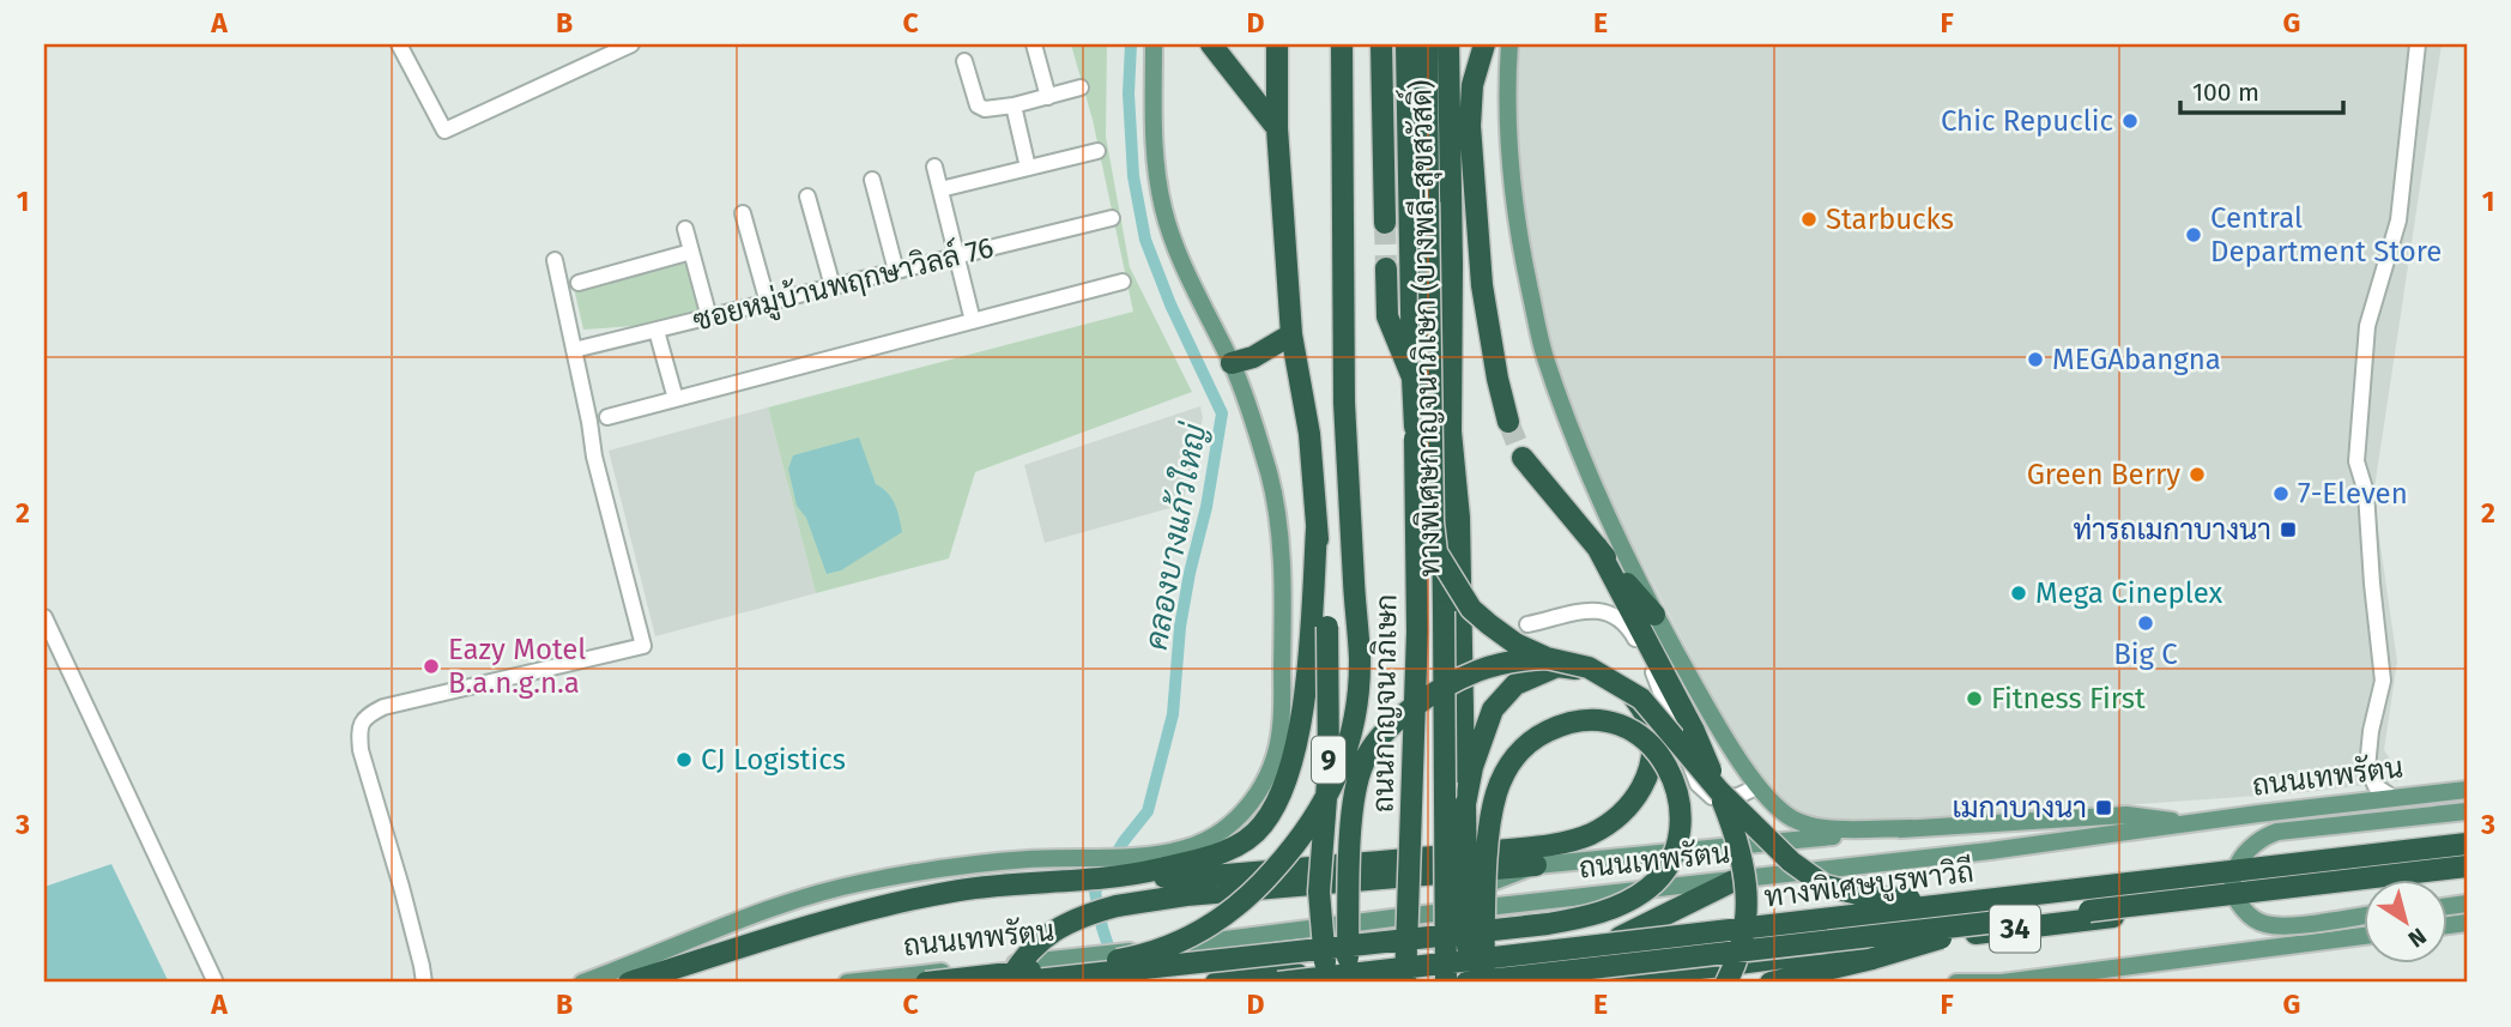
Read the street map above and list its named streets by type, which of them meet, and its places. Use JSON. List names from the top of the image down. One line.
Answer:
{"streets":{"highway":["ทางพิเศษกาญจนาภิเษก (บางพลี-สุขสวัสดิ์)","ถนนกาญจนาภิเษก","9","ทางพิเศษบูรพาวิถี","34"],"main road":["ถนนเทพรัตน"],"street":["ซอยหมู่บ้านพฤกษาวิลล์ 76"]},"crossings":[["ทางพิเศษกาญจนาภิเษก (บางพลี-สุขสวัสดิ์)","ถนนกาญจนาภิเษก"]],"water":["คลองบางแก้วใหญ่"],"places":{"other":["Chic Repuclic","Starbucks","Central Department Store","MEGAbangna","Green Berry","7-Eleven","Mega Cineplex","Big C","Eazy Motel B.a.n.g.n.a","Fitness First","CJ Logistics"],"transit":["ท่ารถเมกาบางนา","เมกาบางนา"]},"scale_bar":"100 m","north":"bottom right","grid":{"columns":["A","B","C","D","E","F","G"],"rows":["1","2","3"]}}
